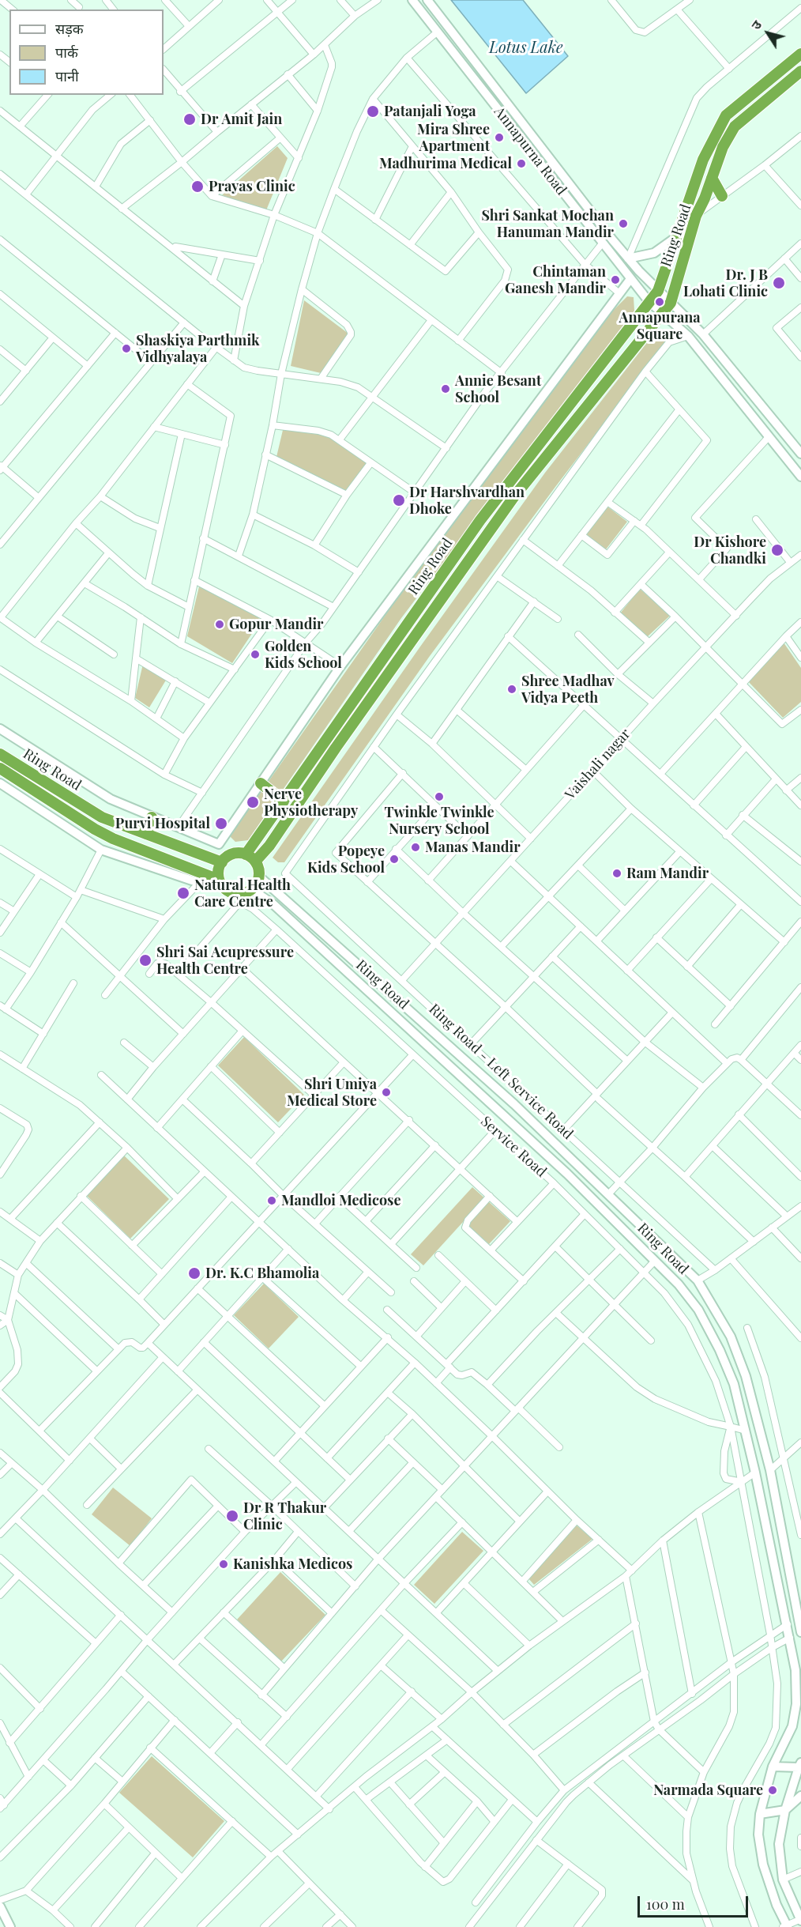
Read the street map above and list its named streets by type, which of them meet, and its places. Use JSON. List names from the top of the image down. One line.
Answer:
{"streets":{"highway":["Ring Road"],"main road":["Annapurna Road"],"street":["Vaishali nagar","Ring Road - Left Service Road","Service Road"]},"crossings":[["Annapurna Road","Ring Road"],["Ring Road","Service Road"],["Vaishali nagar","Ring Road - Left Service Road"]],"water":["Lotus Lake"],"places":["Patanjali Yoga","Dr Amit Jain","Mira Shree Apartment","Madhurima Medical","Prayas Clinic","Shri Sankat Mochan Hanuman Mandir","Chintaman Ganesh Mandir","Dr. J B Lohati Clinic","Annapurana Square","Shaskiya Parthmik Vidhyalaya","Annie Besant School","Dr Harshvardhan Dhoke","Dr Kishore Chandki","Gopur Mandir","Golden Kids School","Shree Madhav Vidya Peeth","Twinkle Twinkle Nursery School","Nerve Physiotherapy","Purvi Hospital","Manas Mandir","Popeye Kids School","Ram Mandir","Natural Health Care Centre","Shri Sai Acupressure Health Centre","Shri Umiya Medical Store","Mandloi Medicose","Dr. K.C Bhamolia","Dr R Thakur Clinic","Kanishka Medicos","Narmada Square"],"legend":["सड़क","पार्क","पानी"],"scale_bar":"100 m","north":"top left"}
